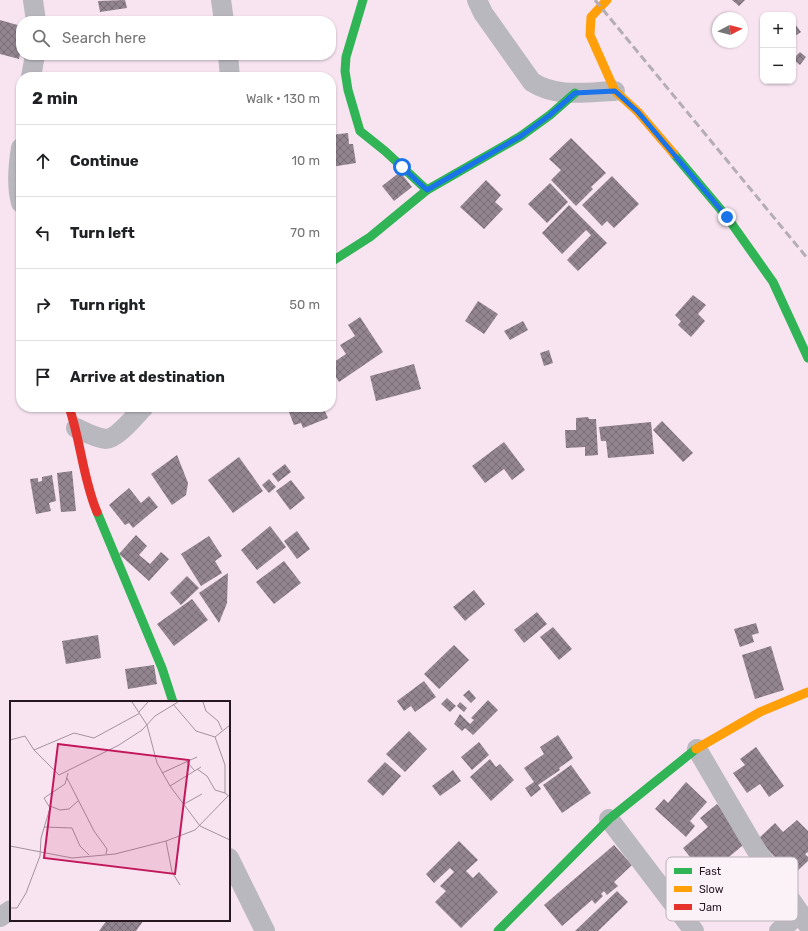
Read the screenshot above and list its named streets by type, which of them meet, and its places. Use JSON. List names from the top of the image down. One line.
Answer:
{"legend":["Fast","Slow","Jam"],"north":"right","page":{"map_buttons":["+","−"],"search":"Search here","heading":["2 min","Walk · 130 m"],"list":[["Continue","10 m"],["Turn left","70 m"],["Turn right","50 m"],"Arrive at destination"]}}
